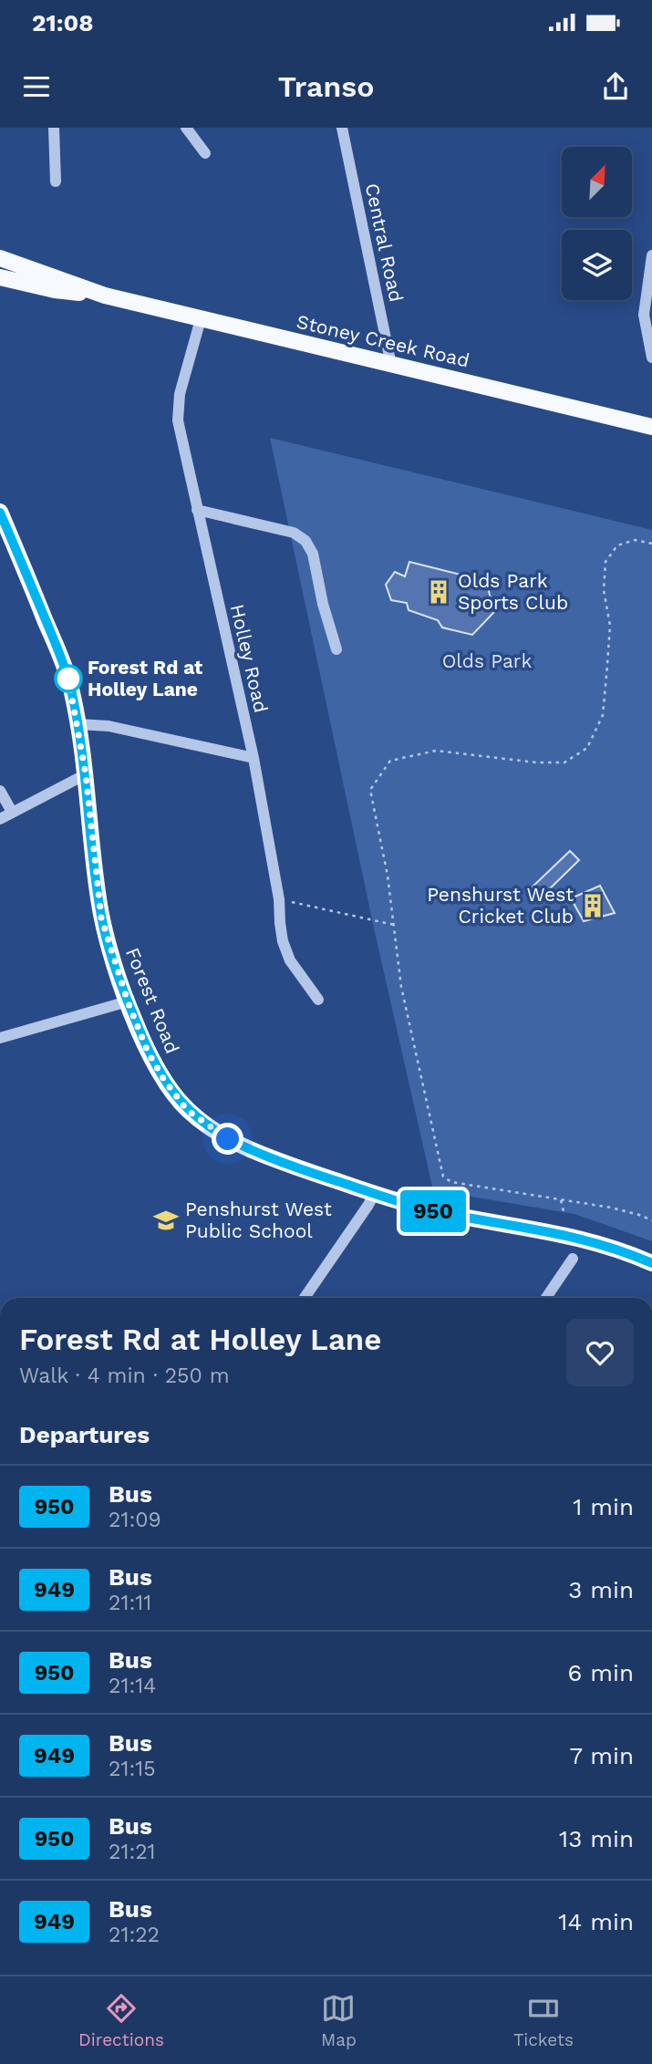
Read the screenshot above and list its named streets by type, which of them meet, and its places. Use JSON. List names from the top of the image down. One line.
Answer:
{"streets":{"main road":["Stoney Creek Road","Forest Road"],"street":["Central Road","Holley Road"]},"crossings":[["Central Road","Stoney Creek Road"],["Stoney Creek Road","Holley Road"]],"parks":["Olds Park"],"places":{"building":["Olds Park Sports Club","Penshurst West Cricket Club"],"other":["Forest Rd at Holley Lane"],"school or university":["Penshurst West Public School"]},"lines":["bus line 950"],"north":"top right","page":{"status":"21:08","header":"Transo","on_map":"950","heading":[["Forest Rd at Holley Lane","Walk · 4 min · 250 m"],"Departures"],"list":[{"mark":"950","name":"Bus","note":"21:09","value":"1 min"},{"mark":"949","name":"Bus","note":"21:11","value":"3 min"},{"mark":"950","name":"Bus","note":"21:14","value":"6 min"},{"mark":"949","name":"Bus","note":"21:15","value":"7 min"},{"mark":"950","name":"Bus","note":"21:21","value":"13 min"},{"mark":"949","name":"Bus","note":"21:22","value":"14 min"}],"tabs":["Directions","Map","Tickets"]}}
